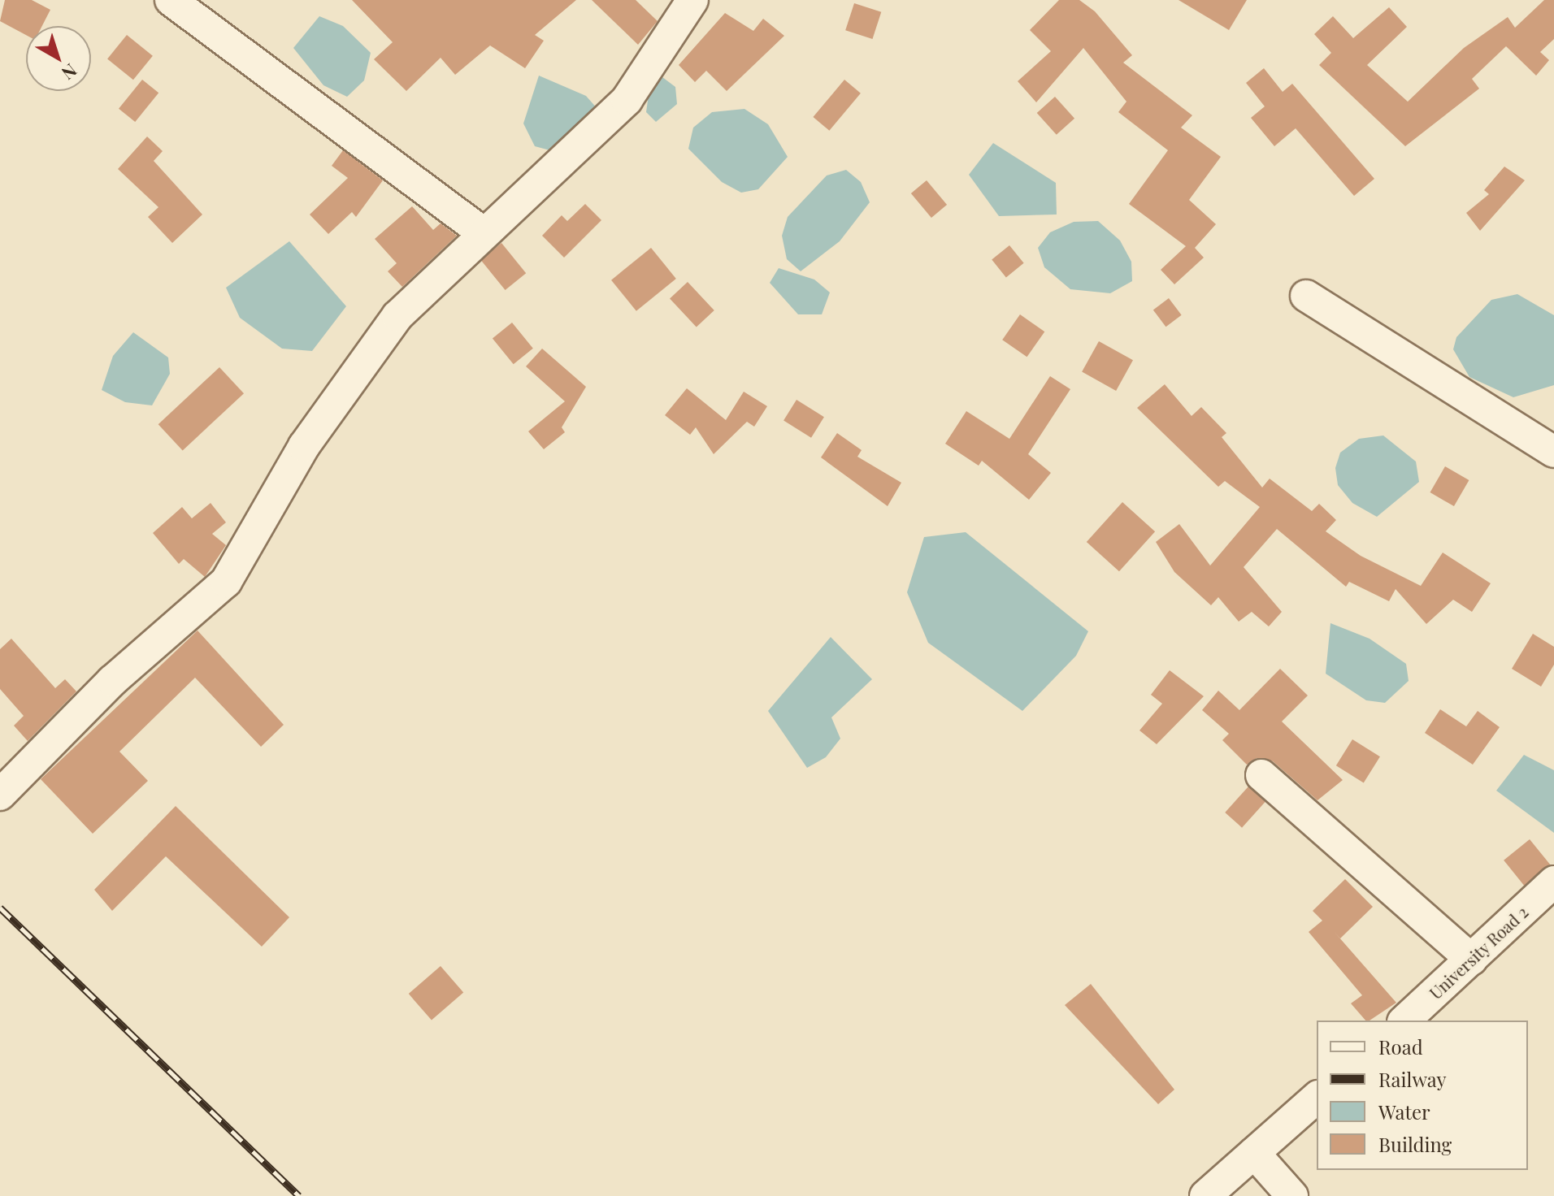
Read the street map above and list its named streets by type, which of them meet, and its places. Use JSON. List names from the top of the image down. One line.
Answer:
{"streets":{"street":["University Road 2"]},"legend":["Road","Railway","Water","Building"],"north":"bottom right"}
